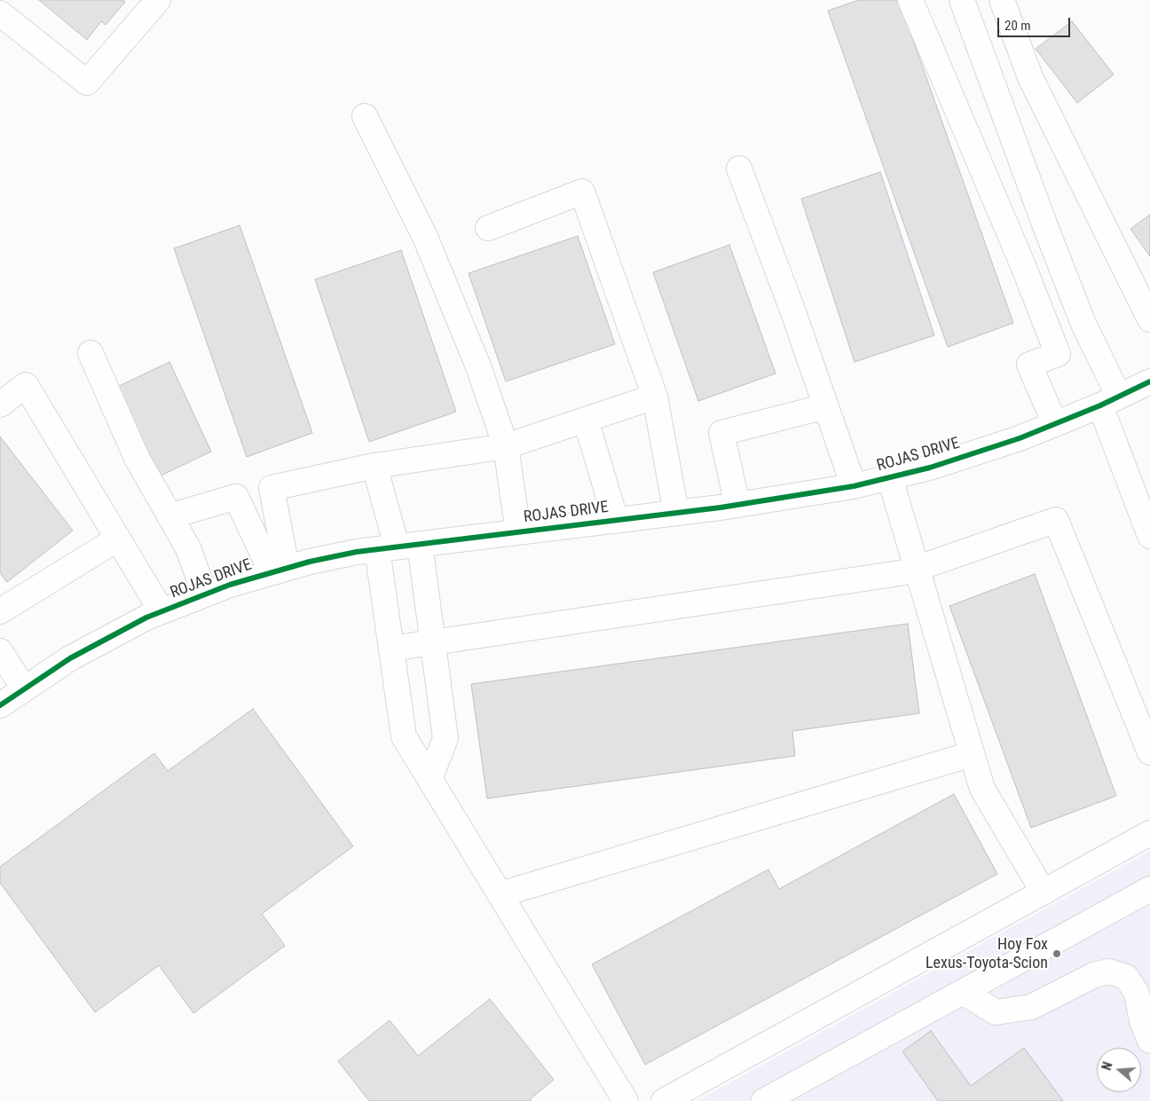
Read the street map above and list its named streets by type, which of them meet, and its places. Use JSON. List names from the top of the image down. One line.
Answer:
{"streets":{"street":["ROJAS DRIVE"]},"places":["Hoy Fox Lexus-Toyota-Scion"],"scale_bar":"20 m","north":"left"}
